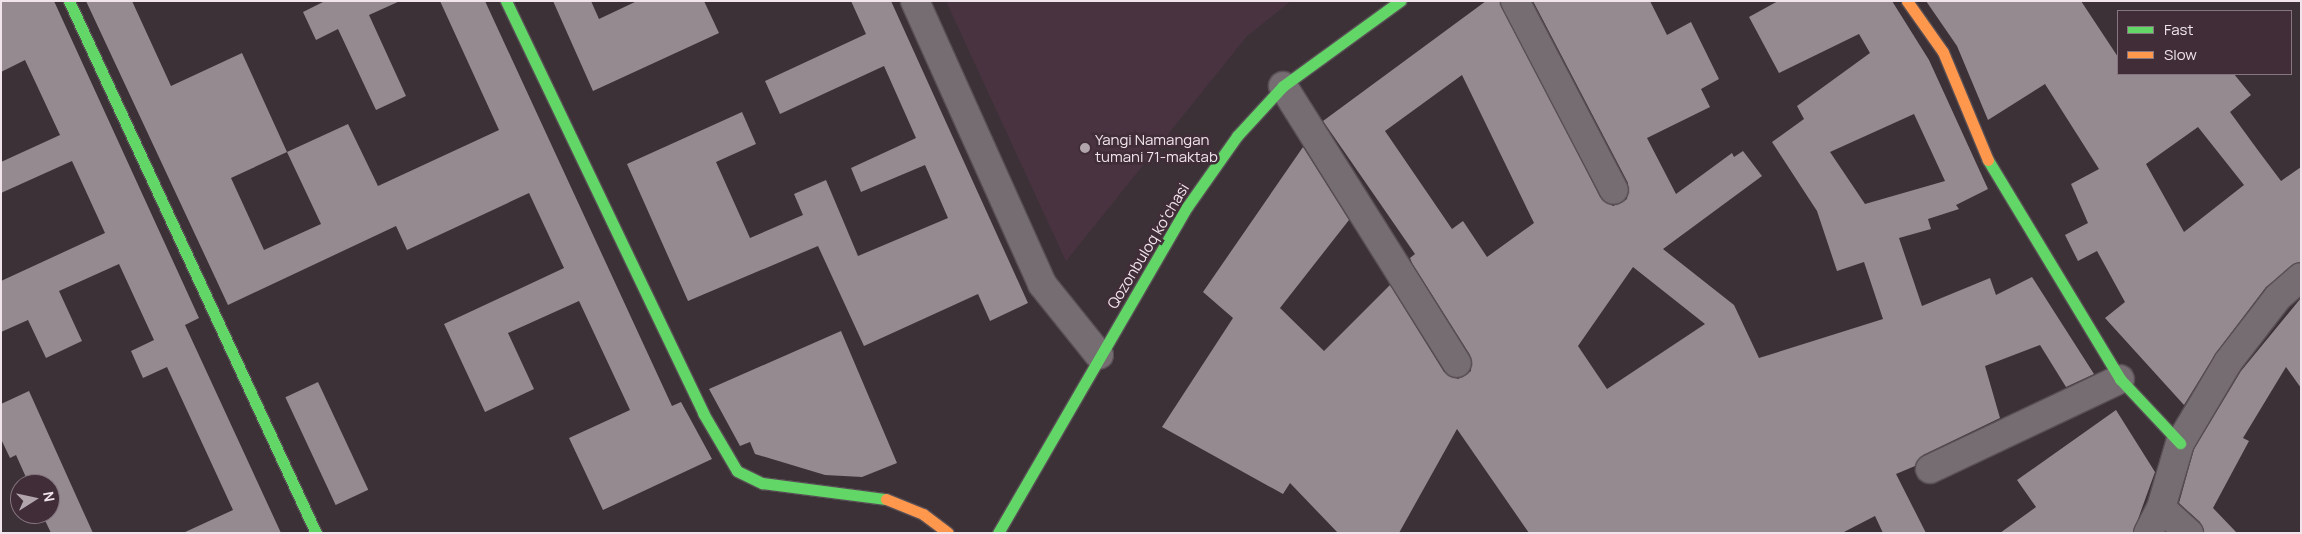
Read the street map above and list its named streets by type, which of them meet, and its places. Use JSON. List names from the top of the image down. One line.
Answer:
{"streets":{"street":["Qozonbuloq koʻchasi"]},"places":["Yangi Namangan tumani 71-maktab"],"legend":["Fast","Slow"],"north":"right"}
